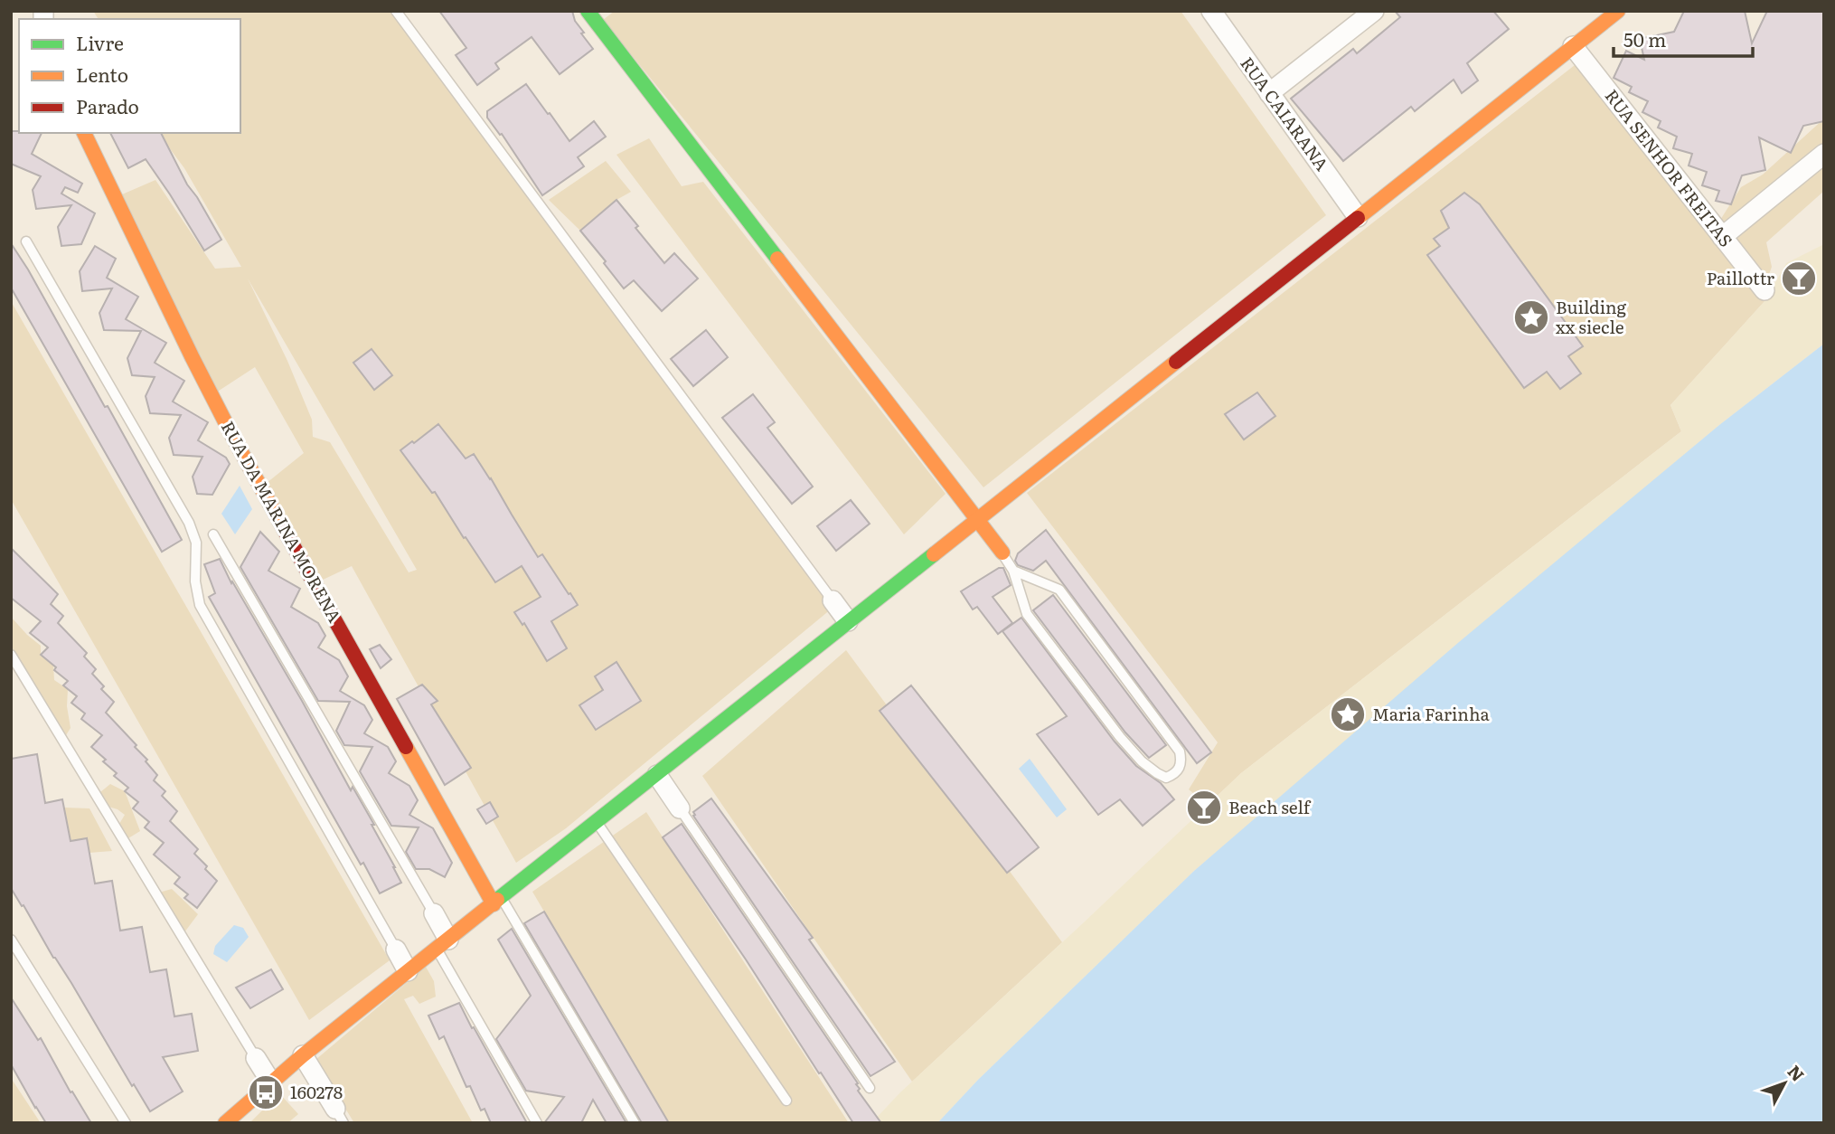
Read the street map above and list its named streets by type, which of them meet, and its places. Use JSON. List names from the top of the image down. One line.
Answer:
{"streets":{"main road":["RUA DA MARINA MORENA"],"street":["RUA CAIARANA","RUA SENHOR FREITAS"]},"places":{"bar":["Paillottr","Beach self"],"place":["Building xx siecle","Maria Farinha"],"bus stop":["160278"]},"legend":["Livre","Lento","Parado"],"scale_bar":"50 m","north":"top right"}
